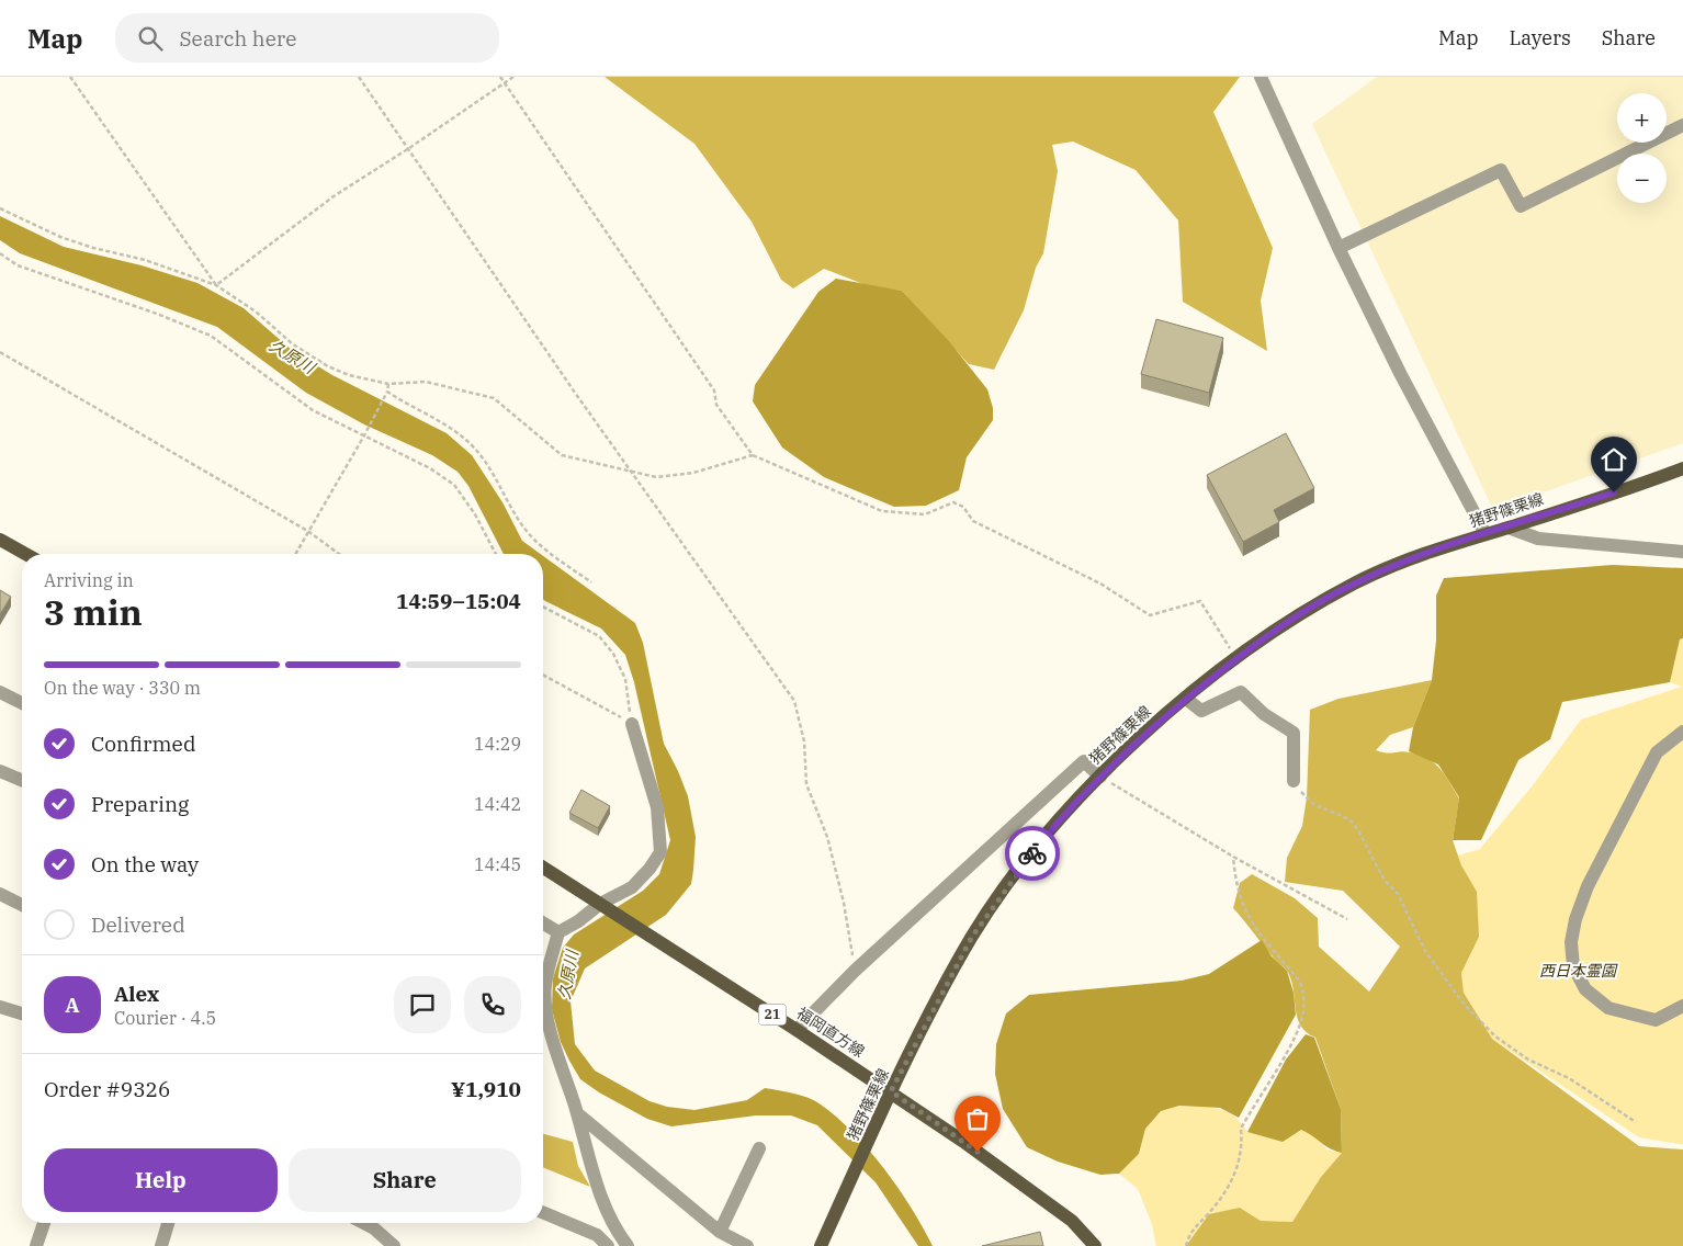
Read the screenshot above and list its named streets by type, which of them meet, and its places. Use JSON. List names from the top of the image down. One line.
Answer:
{"streets":{"main road":["猪野篠栗線","21","福岡直方線"]},"crossings":[["猪野篠栗線","福岡直方線"]],"water":["久原川"],"parks":["西日本霊園"],"page":{"header":"Map","search":"Search here","nav":["Map","Layers","Share"],"map_buttons":["+","−"],"heading":["3 min","Arriving in","14:59–15:04"],"panel":["Alex","Courier · 4.5","Order #9326","¥1,910"],"bar":"On the way · 330 m","list":[["Confirmed","14:29"],["Preparing","14:42"],["On the way","14:45"],"Delivered"],"round":"A","buttons":["Help","Share"]}}
